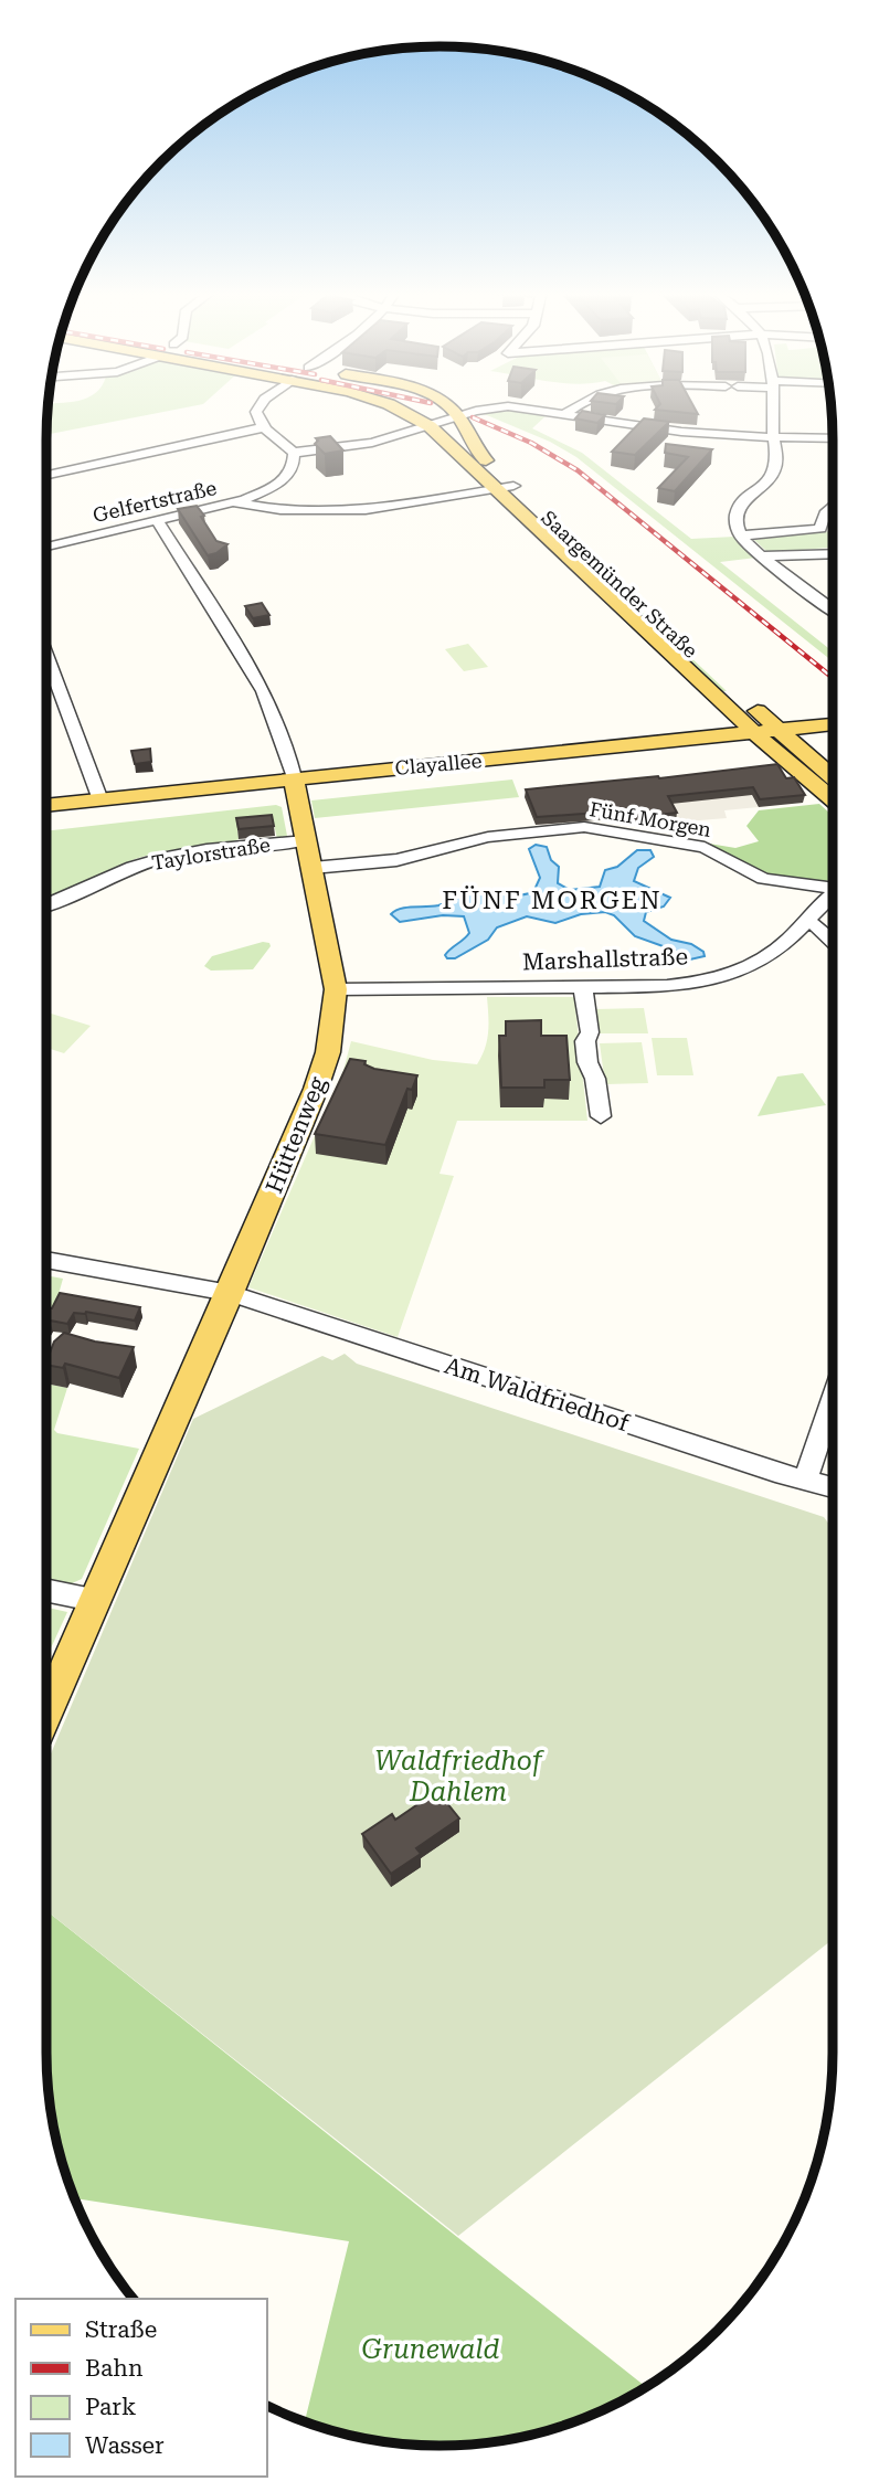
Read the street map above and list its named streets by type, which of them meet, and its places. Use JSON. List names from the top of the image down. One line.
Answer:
{"streets":{"main road":["Saargemünder Straße","Clayallee","Hüttenweg"],"street":["Gelfertstraße","Fünf Morgen","Taylorstraße","Marshallstraße","Am Waldfriedhof"]},"crossings":[["Gelfertstraße","Hüttenweg"],["Saargemünder Straße","Clayallee"],["Clayallee","Hüttenweg"],["Fünf Morgen","Hüttenweg"],["Taylorstraße","Hüttenweg"],["Marshallstraße","Hüttenweg"],["Hüttenweg","Am Waldfriedhof"]],"districts":["FÜNF MORGEN"],"parks":["Waldfriedhof Dahlem","Grunewald"],"legend":["Straße","Bahn","Park","Wasser"]}
